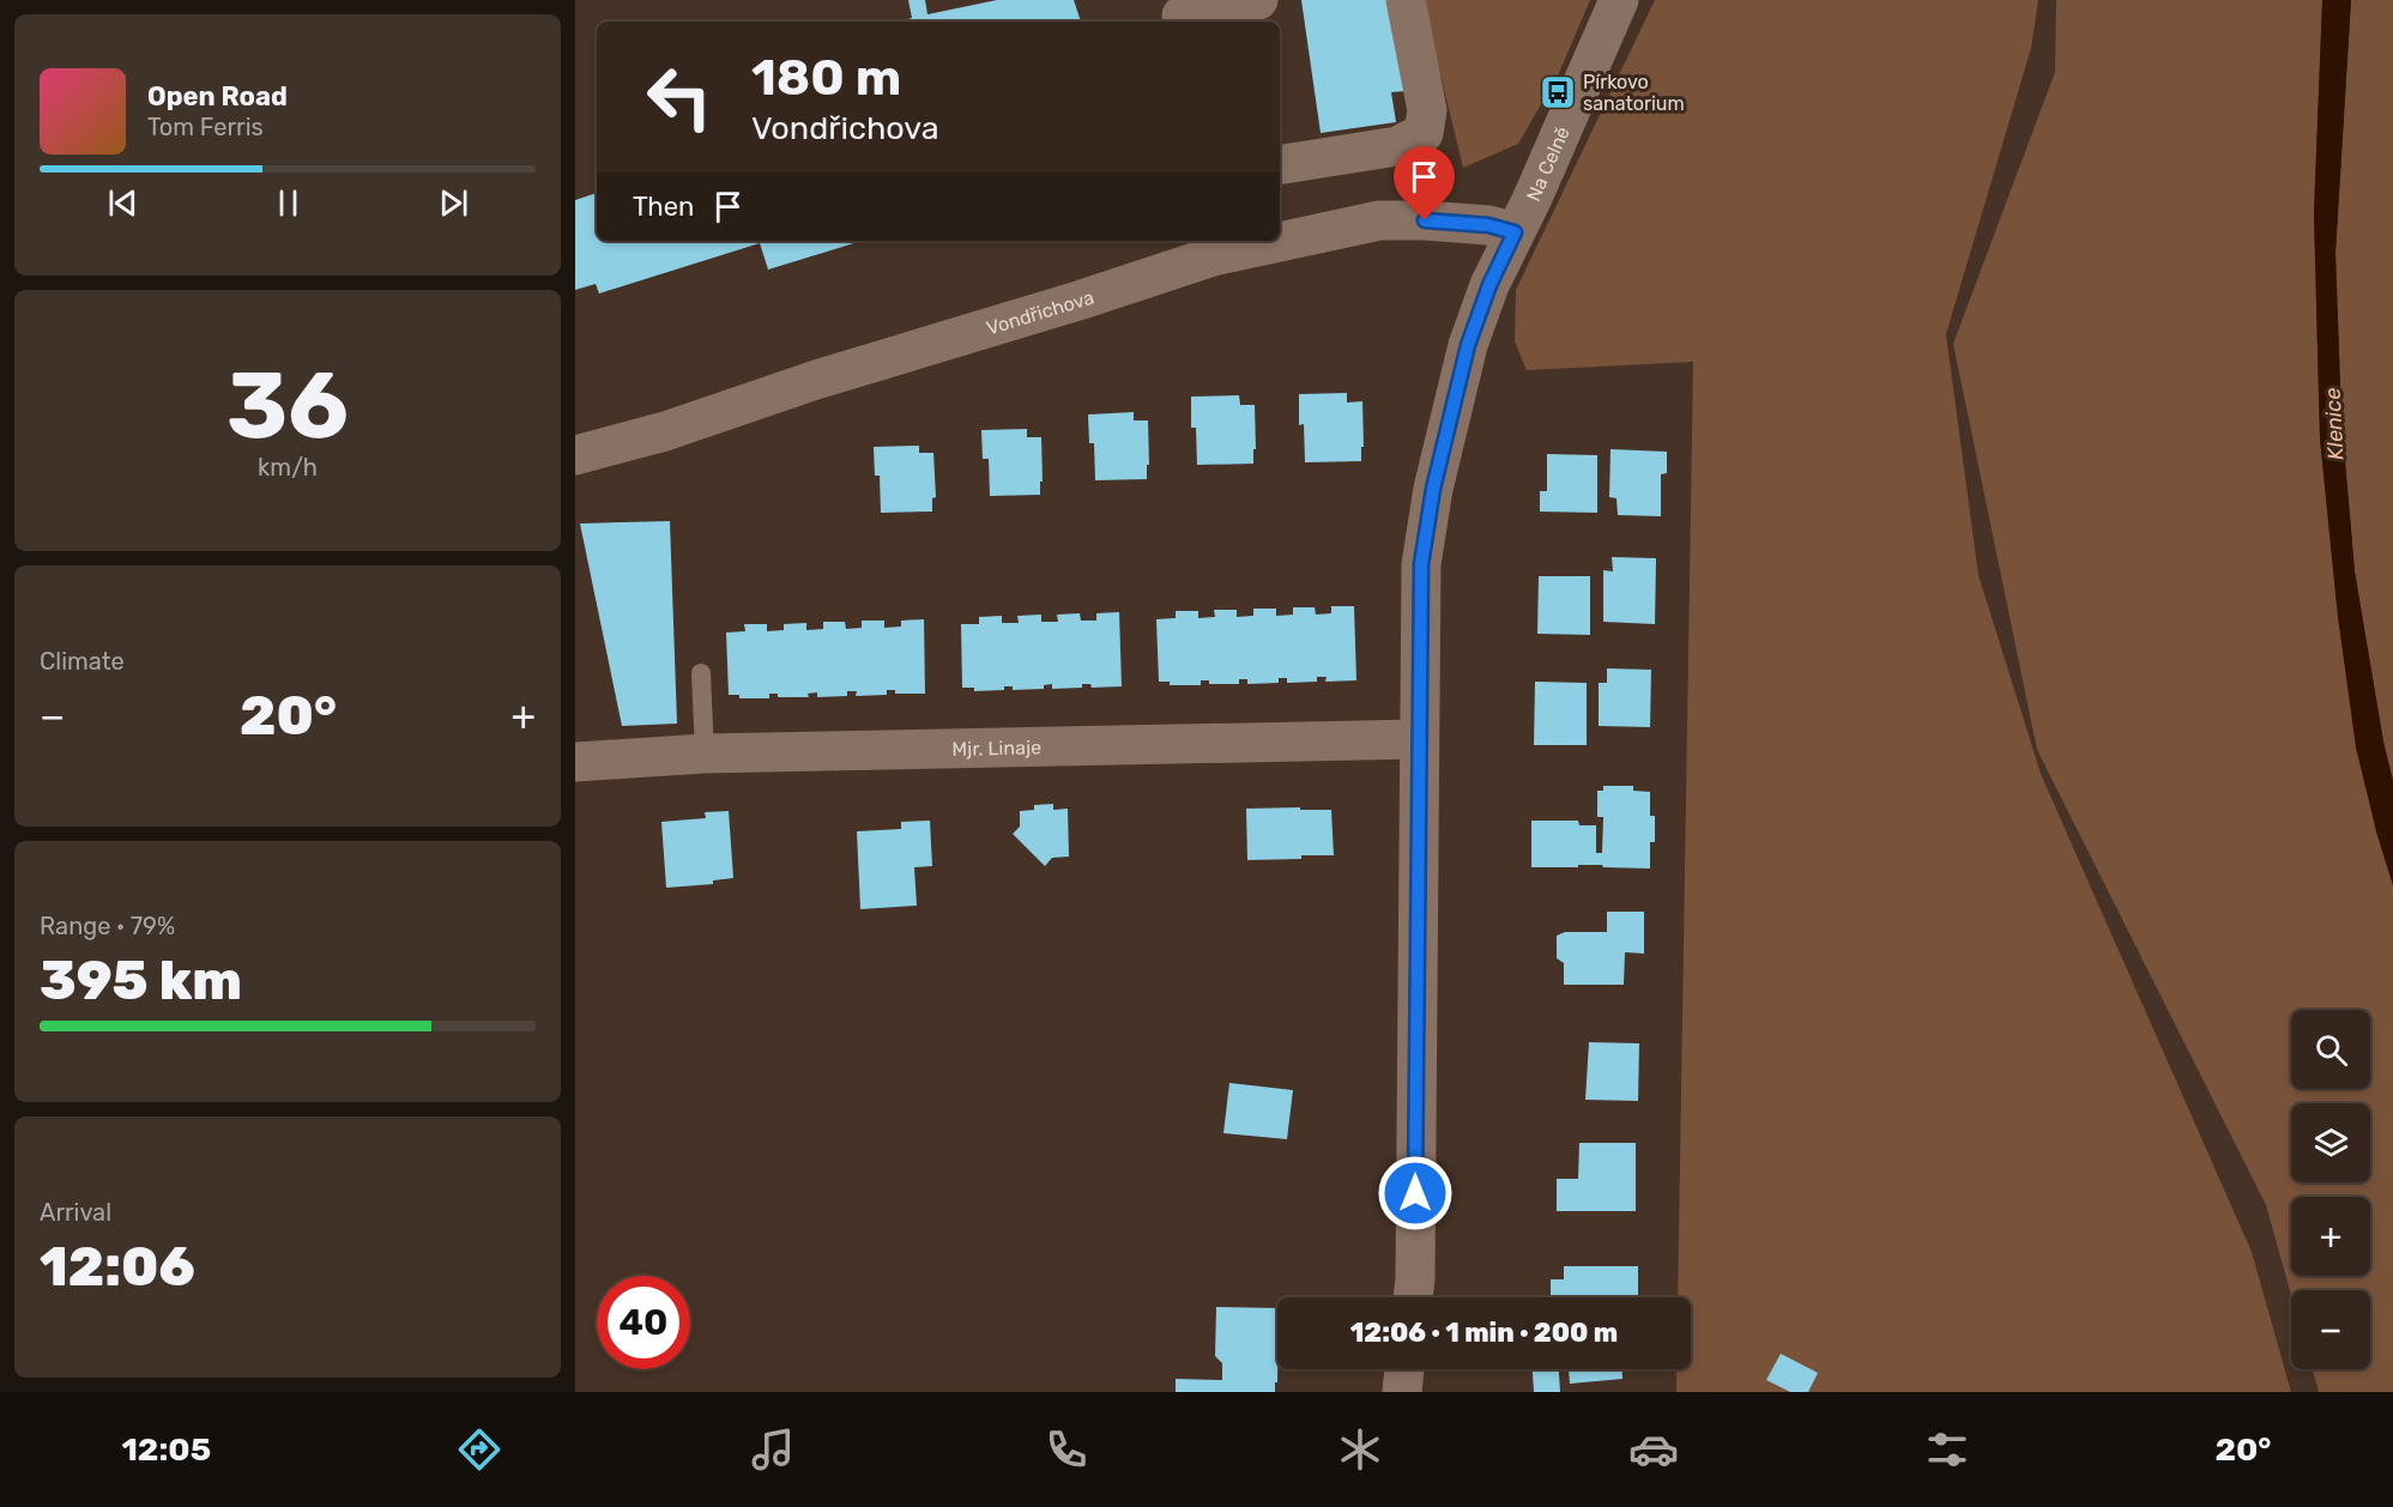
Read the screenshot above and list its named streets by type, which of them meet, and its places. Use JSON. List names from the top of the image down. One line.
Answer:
{"streets":{"street":["Na Celně","Vondřichova","Mjr. Linaje"]},"crossings":[["Na Celně","Vondřichova"],["Na Celně","Mjr. Linaje"]],"water":["Klenice"],"places":{"bus stop":["Pírkovo sanatorium"]},"page":{"turn":["180 m","Vondřichova"],"song":["Open Road","Tom Ferris"],"then":"Then","tile":[["36","km/h"],"Climate",["Range · 79%","395 km"],["Arrival","12:06"]],"heat":["−","20°","+"],"map_buttons":["+","−"],"limit":"40","trip":"12:06 · 1 min · 200 m","tabs":["12:05","20°"]}}
